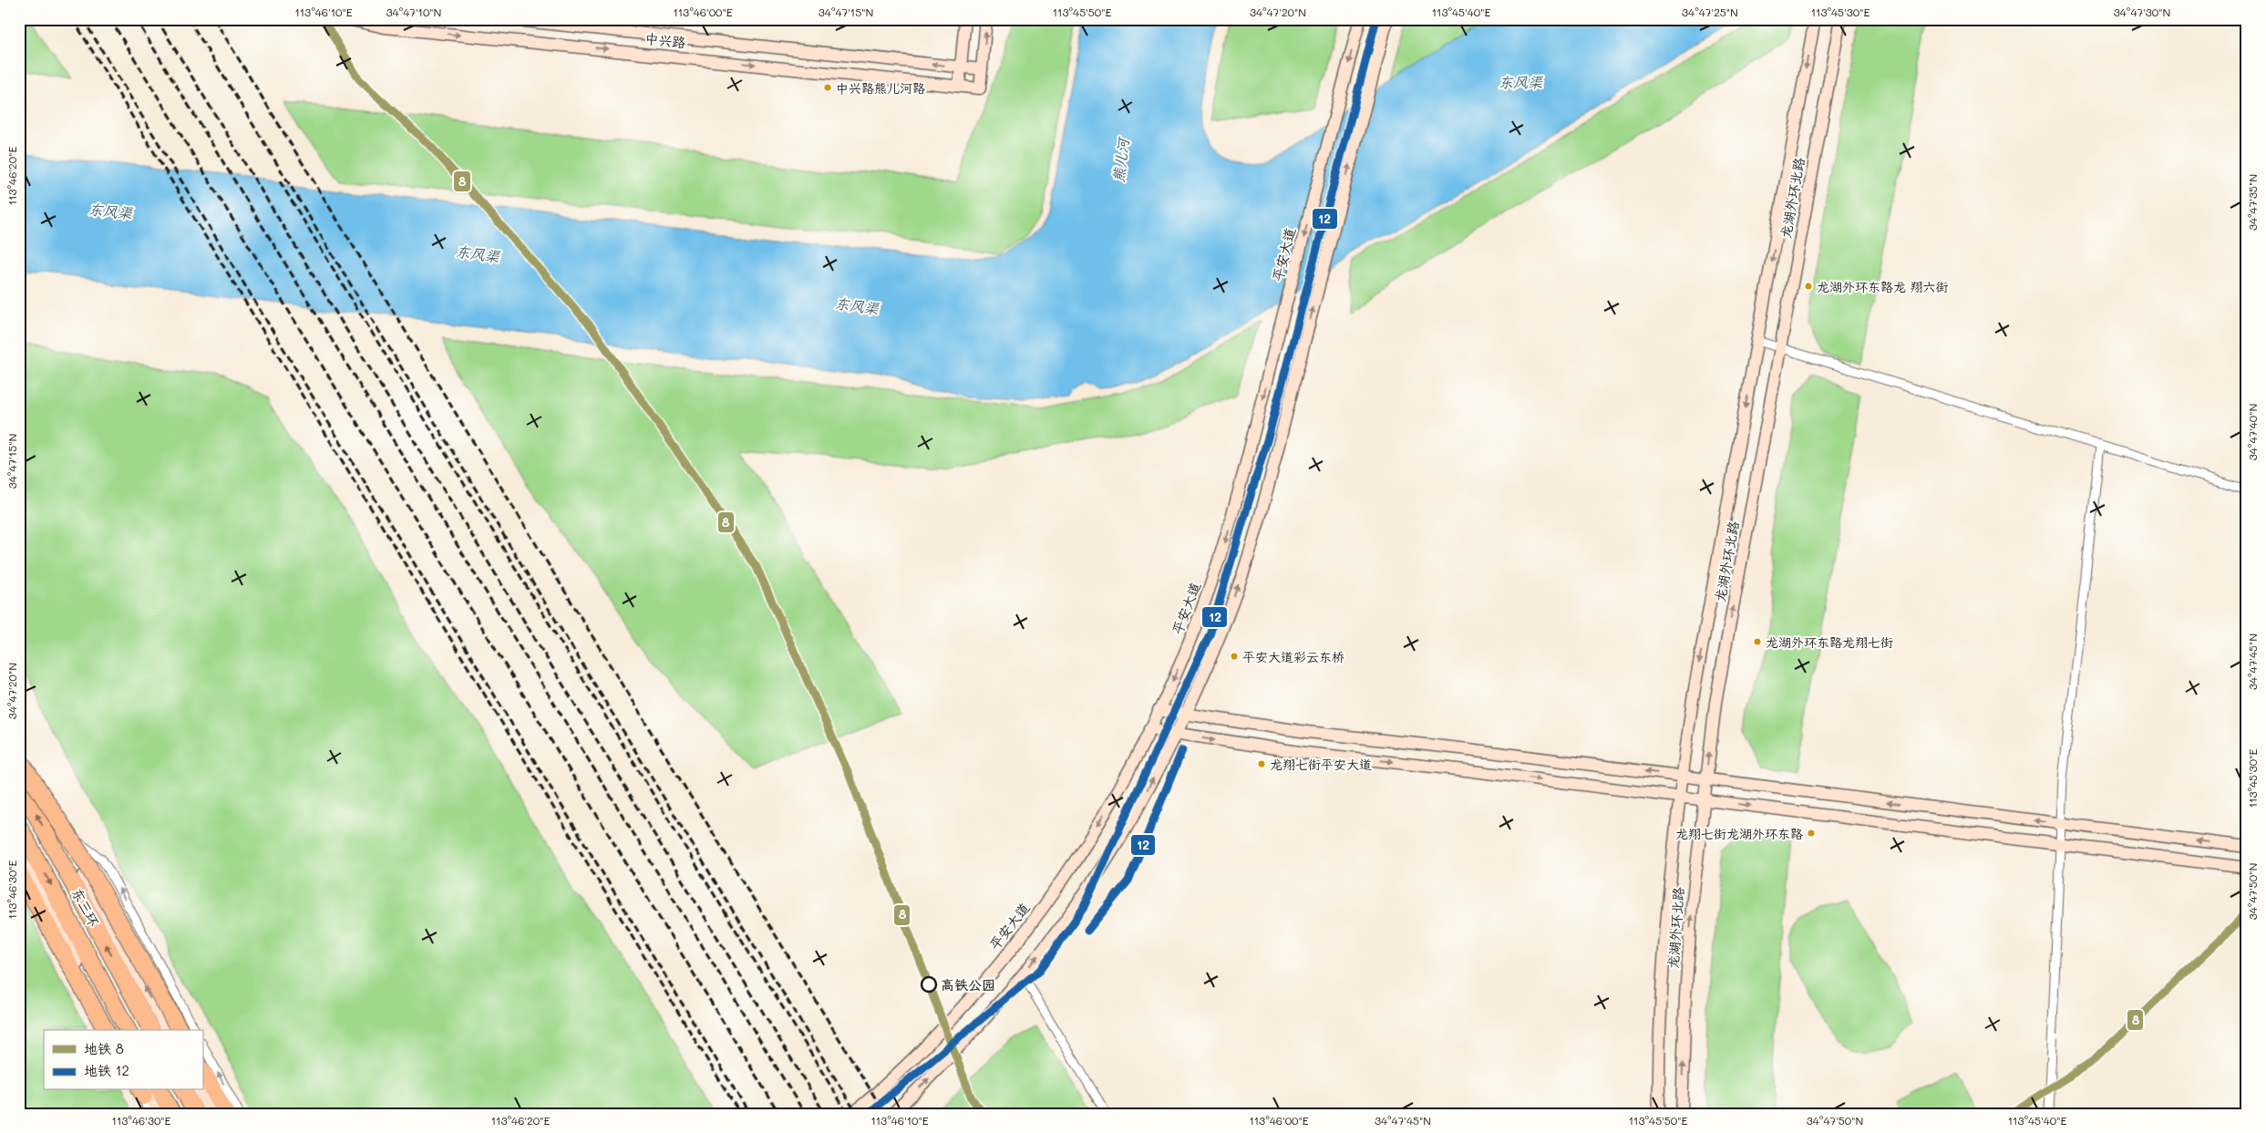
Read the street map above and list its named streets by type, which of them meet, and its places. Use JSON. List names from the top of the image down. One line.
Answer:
{"streets":{"highway":["东三环"],"main road":["中兴路","龙湖外环北路","平安大道"]},"water":["东风渠","熊儿河"],"places":["中兴路熊儿河路","龙湖外环东路龙 翔六街","龙湖外环东路龙翔七街","平安大道彩云东桥","龙翔七街平安大道","龙翔七街龙湖外环东路","高铁公园"],"lines":["metro line 8","metro line 12"],"legend":["地铁 8","地铁 12"],"coordinates":["113°46'10\"E","34°47'10\"N","113°46'00\"E","34°47'15\"N","113°45'50\"E","34°47'20\"N","113°45'40\"E","34°47'25\"N","113°45'30\"E","34°47'30\"N","113°46'20\"E","34°47'35\"N","34°47'40\"N","34°47'45\"N","113°46'30\"E","34°47'50\"N"]}
